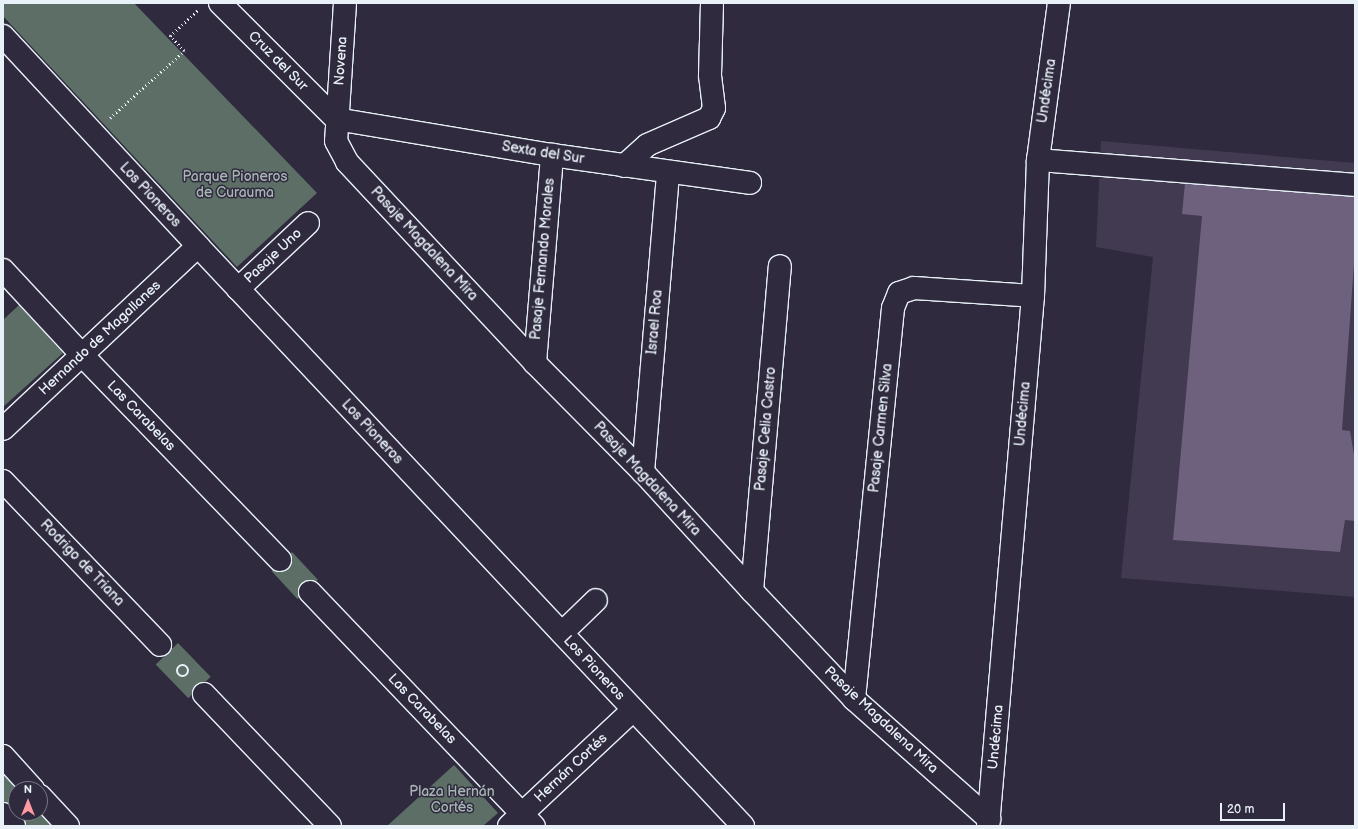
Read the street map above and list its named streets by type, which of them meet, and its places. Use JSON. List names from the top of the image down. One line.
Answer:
{"streets":{"street":["Cruz del Sur","Novena","Undécima","Sexta del Sur","Los Pioneros","Pasaje Magdalena Mira","Pasaje Uno","Pasaje Fernando Morales","Israel Roa","Hernando de Magallanes","Las Carabelas","Pasaje Carmen Silva","Pasaje Celia Castro","Rodrigo de Triana","Hernán Cortés"]},"crossings":[["Cruz del Sur","Novena"],["Cruz del Sur","Sexta del Sur"],["Cruz del Sur","Pasaje Magdalena Mira"],["Novena","Sexta del Sur"],["Novena","Pasaje Magdalena Mira"],["Undécima","Pasaje Magdalena Mira"],["Undécima","Pasaje Carmen Silva"],["Sexta del Sur","Pasaje Magdalena Mira"],["Sexta del Sur","Pasaje Fernando Morales"],["Sexta del Sur","Israel Roa"],["Los Pioneros","Pasaje Uno"],["Los Pioneros","Hernando de Magallanes"],["Los Pioneros","Hernán Cortés"],["Pasaje Magdalena Mira","Pasaje Fernando Morales"],["Pasaje Magdalena Mira","Israel Roa"],["Pasaje Magdalena Mira","Pasaje Carmen Silva"],["Pasaje Magdalena Mira","Pasaje Celia Castro"],["Hernando de Magallanes","Las Carabelas"],["Las Carabelas","Hernán Cortés"]],"parks":["Parque Pioneros de Curauma","Plaza Hernán Cortés"],"scale_bar":"20 m","north":"top"}
